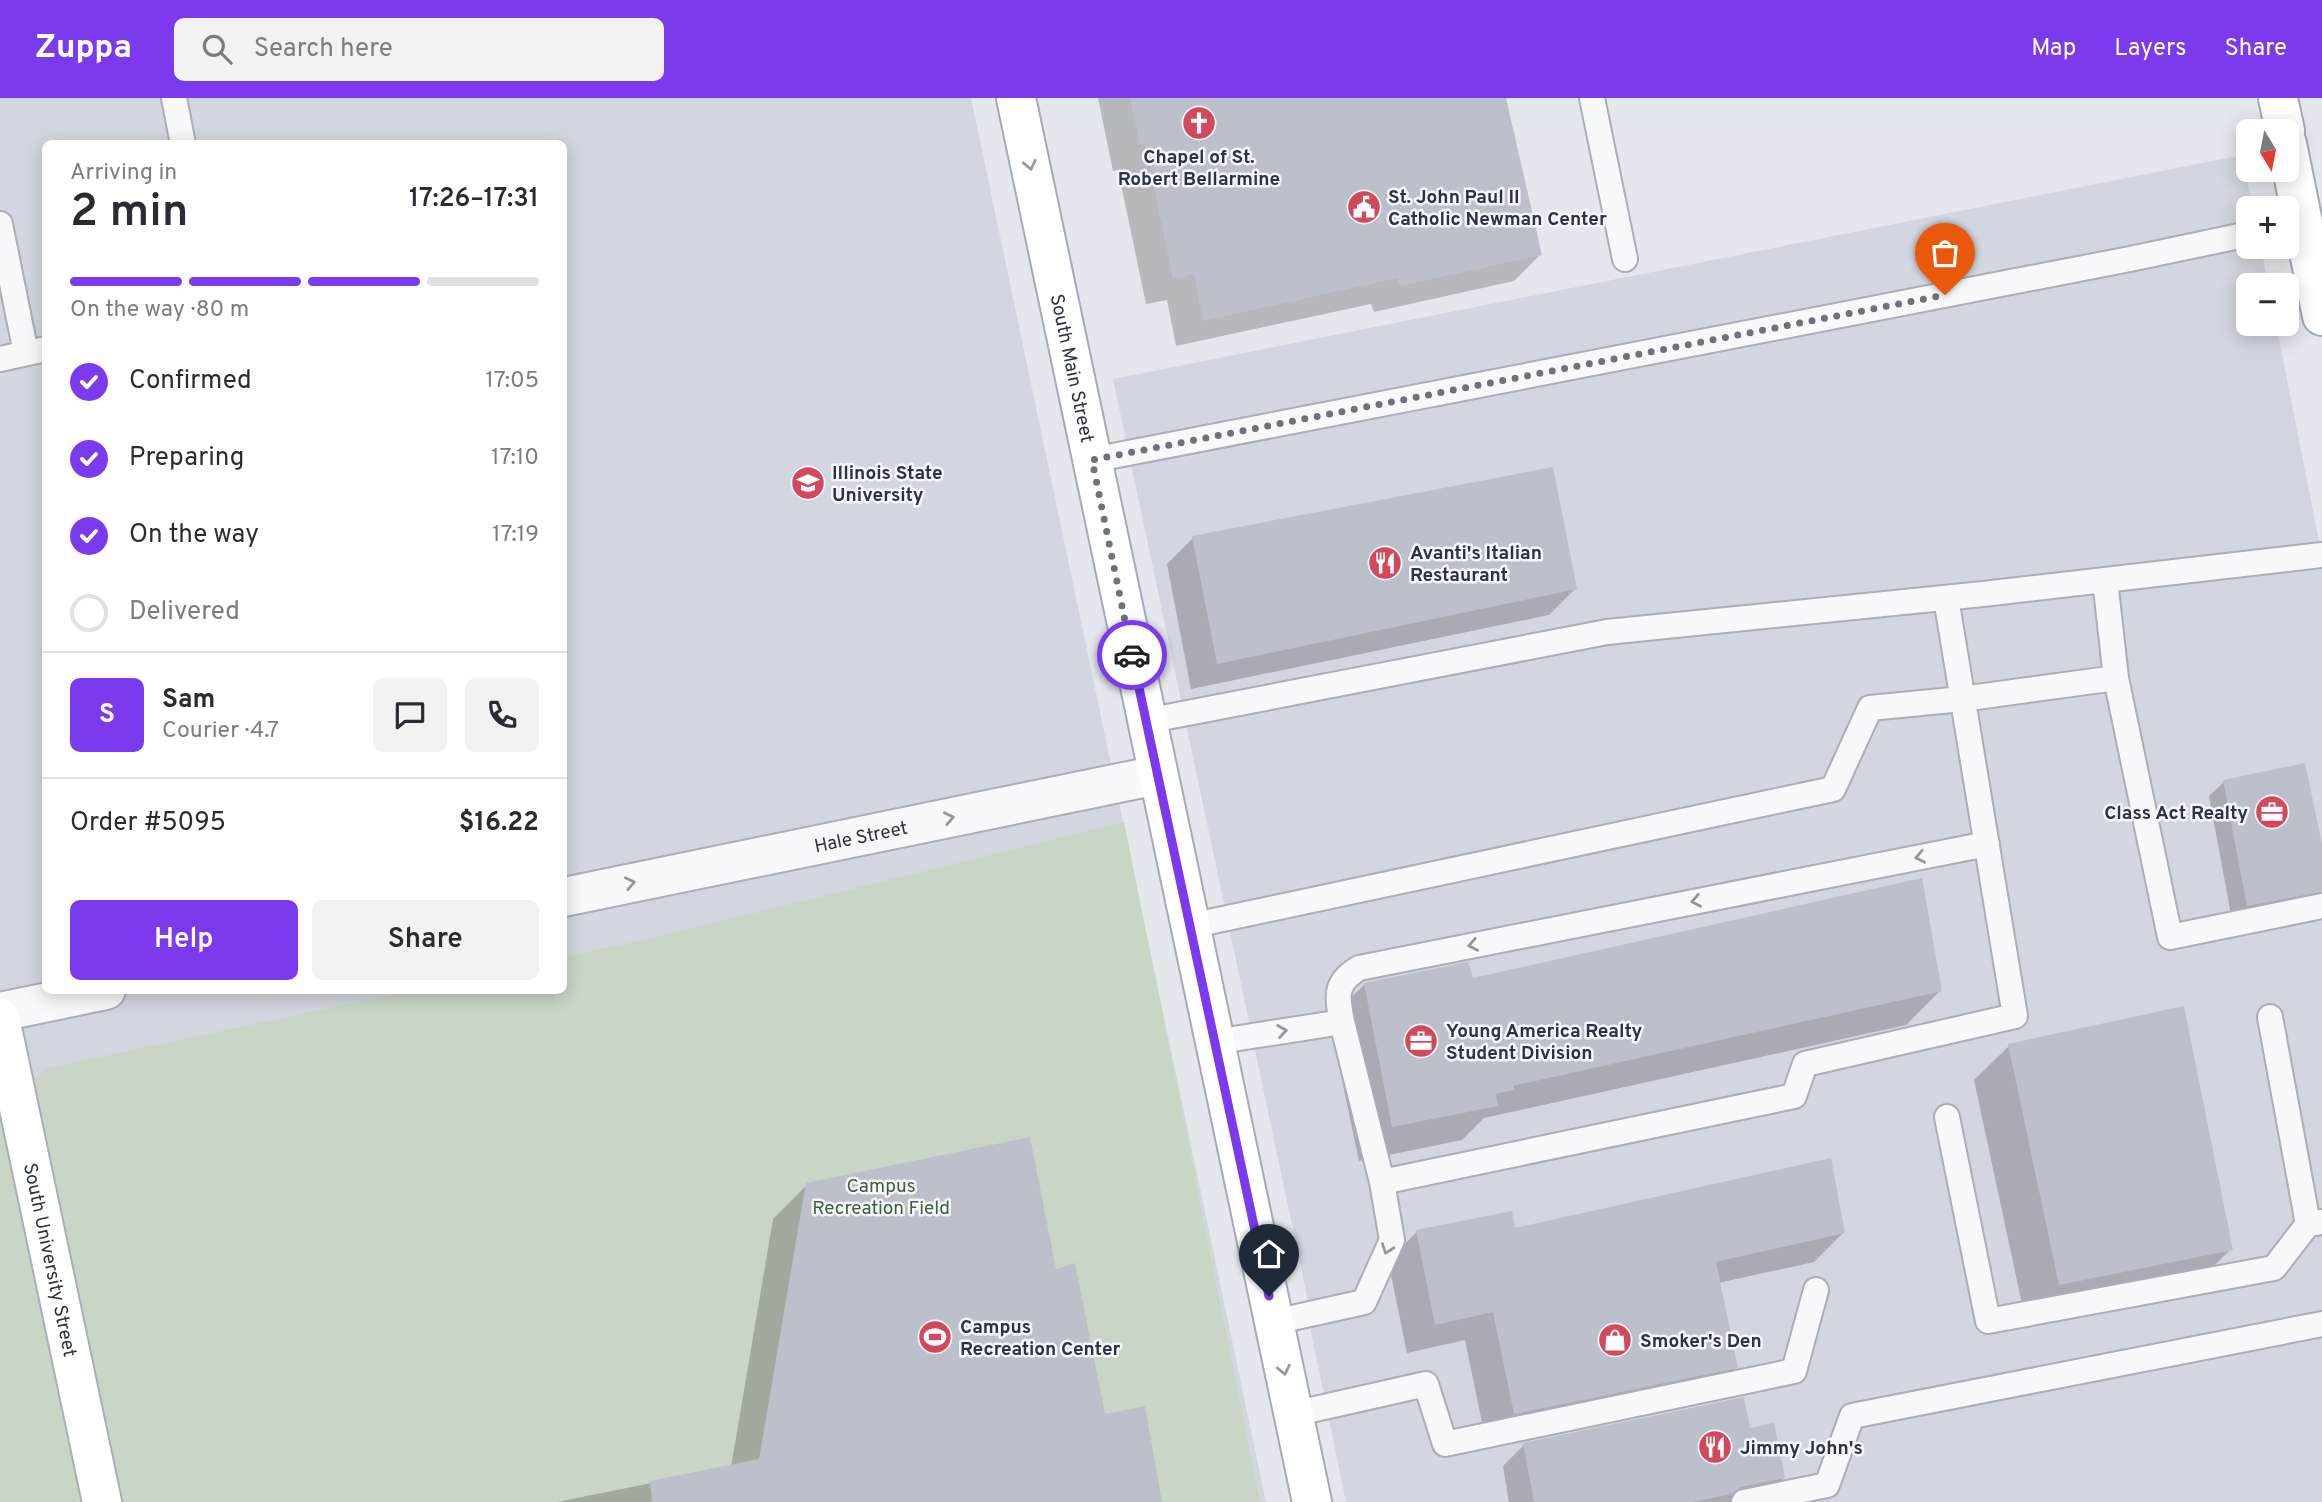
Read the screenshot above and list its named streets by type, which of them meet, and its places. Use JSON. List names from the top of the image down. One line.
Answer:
{"streets":{"main road":["South Main Street","South University Street"],"street":["Hale Street"]},"crossings":[["South Main Street","Hale Street"]],"one_way":["Hale Street"],"parks":["Campus Recreation Field"],"places":{"church":["Chapel of St. Robert Bellarmine"],"public building":["St. John Paul II Catholic Newman Center"],"school or university":["Illinois State University"],"restaurant":["Avanti's Italian Restaurant","Jimmy John's"],"office":["Class Act Realty","Young America Realty Student Division"],"sports":["Campus Recreation Center"],"shop":["Smoker's Den"]},"north":"bottom","page":{"header":"Zuppa","search":"Search here","nav":["Map","Layers","Share"],"map_buttons":["+","−"],"heading":["2 min","Arriving in","17:26–17:31"],"panel":["Sam","Courier · 4.7","Order #5095","$16.22"],"bar":"On the way · 80 m","list":[["Confirmed","17:05"],["Preparing","17:10"],["On the way","17:19"],"Delivered"],"round":"S","buttons":["Help","Share"]}}
